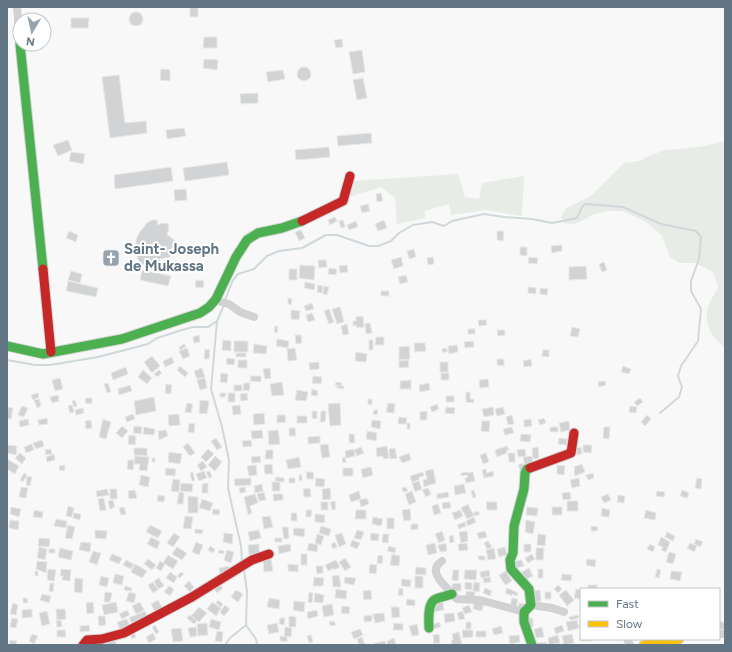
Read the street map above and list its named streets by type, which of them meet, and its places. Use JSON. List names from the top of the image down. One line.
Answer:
{"places":{"church":["Saint- Joseph de Mukassa"]},"legend":["Fast","Slow"],"north":"bottom"}
